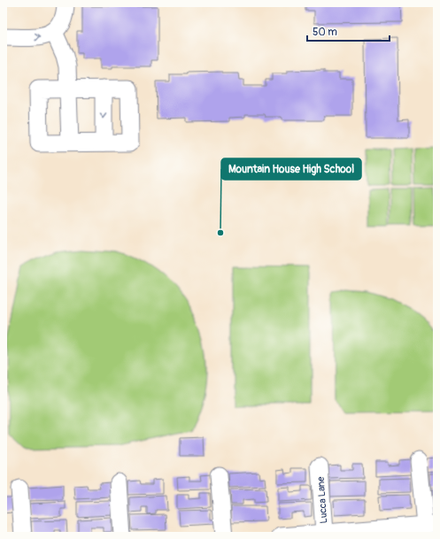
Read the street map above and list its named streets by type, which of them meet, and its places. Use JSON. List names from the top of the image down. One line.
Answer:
{"streets":{"street":["Lucca Lane"]},"places":["Mountain House High School"],"scale_bar":"50 m"}
